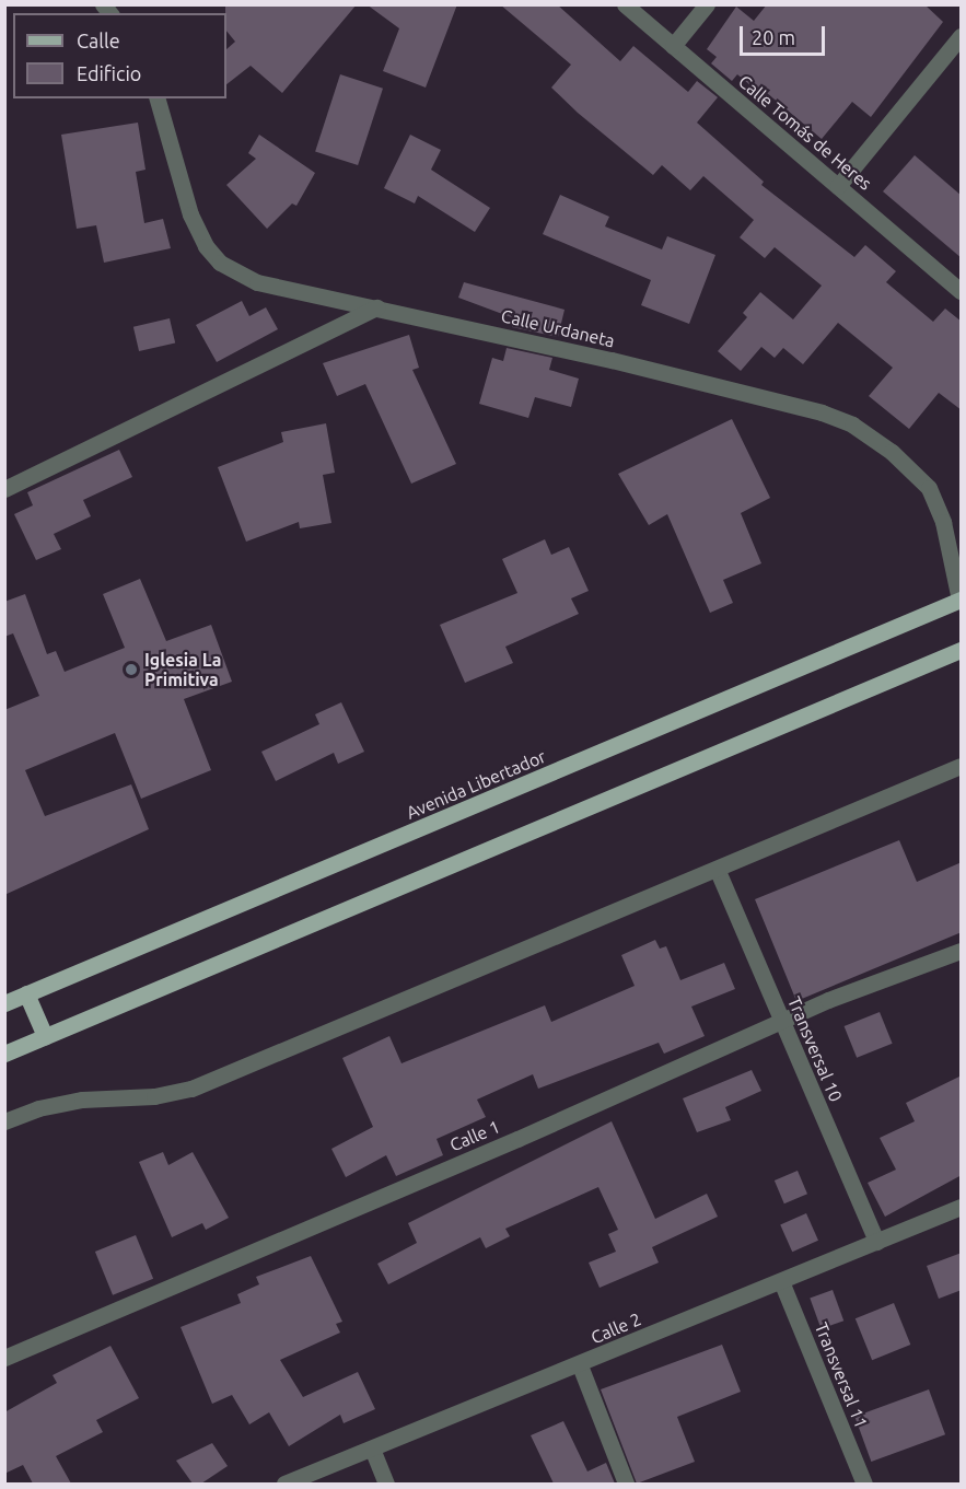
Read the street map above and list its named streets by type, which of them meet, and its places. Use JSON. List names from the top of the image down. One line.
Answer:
{"streets":{"main road":["Avenida Libertador"],"street":["Calle Tomás de Heres","Calle Urdaneta","Transversal 10","Calle 1","Calle 2","Transversal 11"]},"crossings":[["Calle Urdaneta","Avenida Libertador"],["Transversal 10","Calle 1"],["Transversal 10","Calle 2"],["Calle 2","Transversal 11"]],"places":["Iglesia La Primitiva"],"legend":["Calle","Edificio"],"scale_bar":"20 m"}
